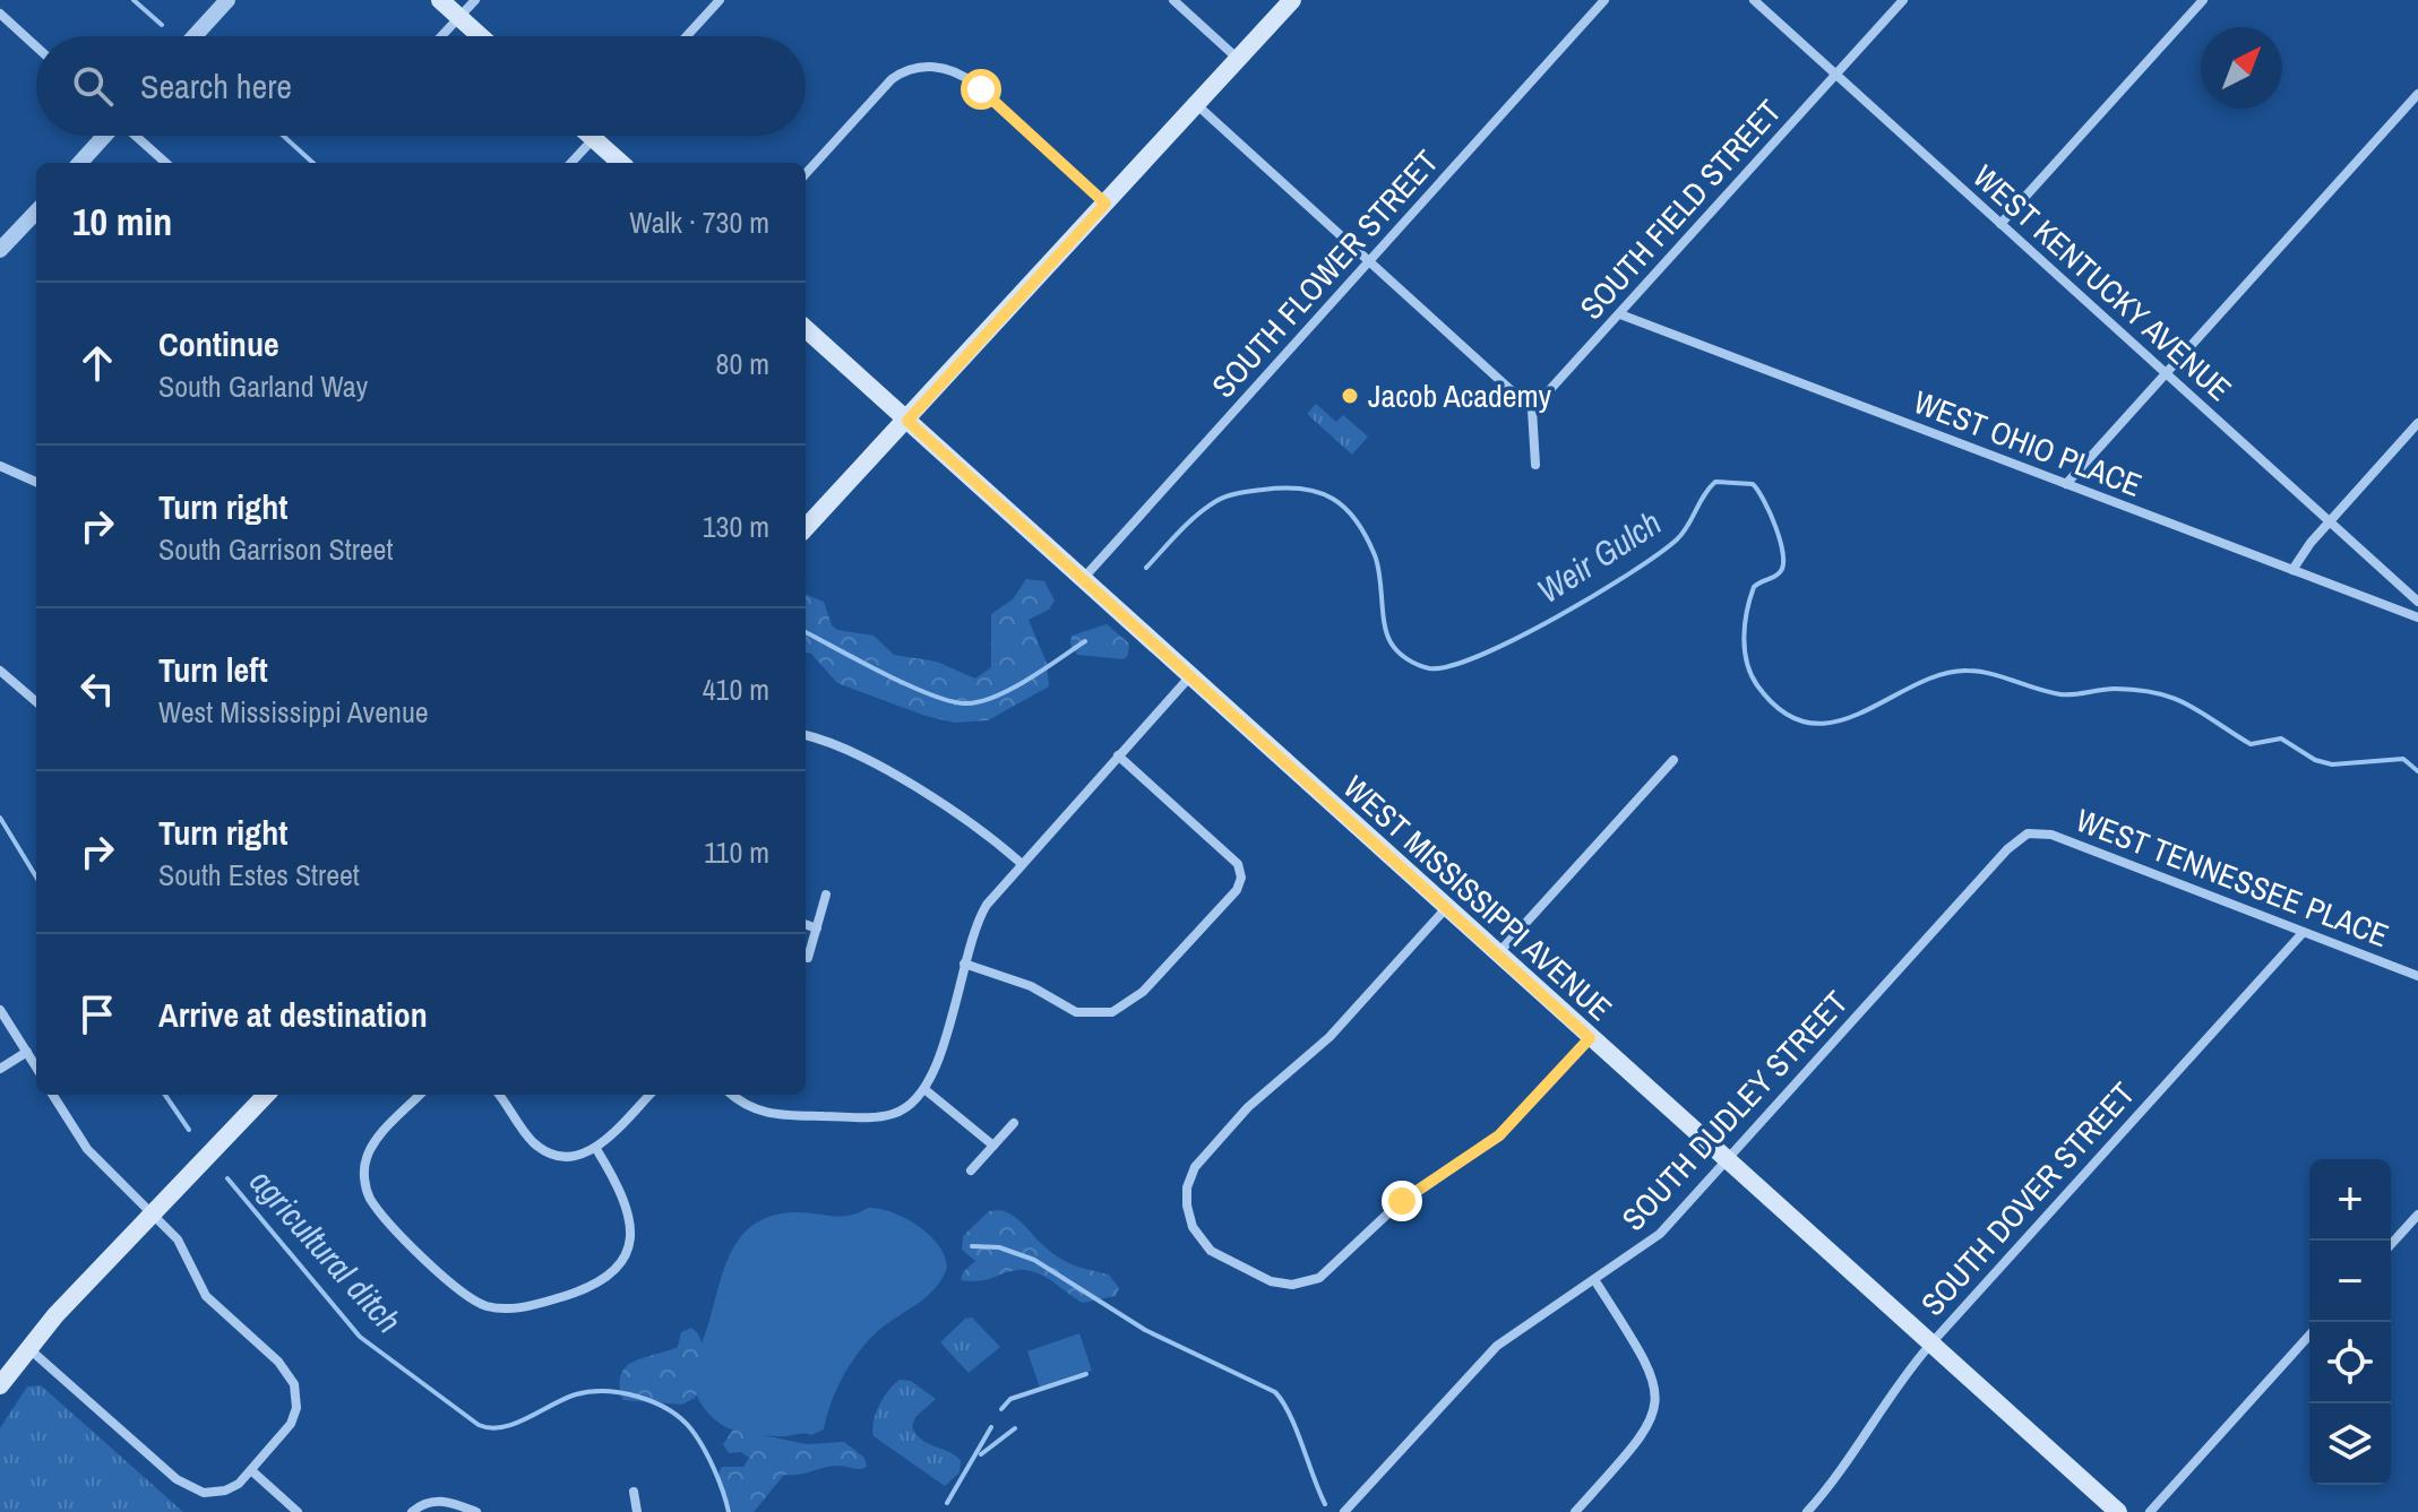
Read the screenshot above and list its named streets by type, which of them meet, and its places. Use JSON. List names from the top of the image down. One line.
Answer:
{"streets":{"main road":["WEST MISSISSIPPI AVENUE"],"street":["SOUTH FIELD STREET","SOUTH FLOWER STREET","WEST KENTUCKY AVENUE","WEST OHIO PLACE","WEST TENNESSEE PLACE","SOUTH DUDLEY STREET","SOUTH DOVER STREET"]},"crossings":[["SOUTH FIELD STREET","WEST KENTUCKY AVENUE"],["SOUTH FIELD STREET","WEST OHIO PLACE"],["SOUTH FLOWER STREET","WEST MISSISSIPPI AVENUE"],["WEST TENNESSEE PLACE","SOUTH DUDLEY STREET"],["WEST TENNESSEE PLACE","SOUTH DOVER STREET"],["WEST MISSISSIPPI AVENUE","SOUTH DUDLEY STREET"],["WEST MISSISSIPPI AVENUE","SOUTH DOVER STREET"]],"water":["Weir Gulch","agricultural ditch"],"places":["Jacob Academy"],"north":"top right","page":{"search":"Search here","heading":["10 min","Walk · 730 m"],"list":[["Continue","South Garland Way","80 m"],["Turn right","South Garrison Street","130 m"],["Turn left","West Mississippi Avenue","410 m"],["Turn right","South Estes Street","110 m"],"Arrive at destination"],"map_buttons":["+","−"]}}
